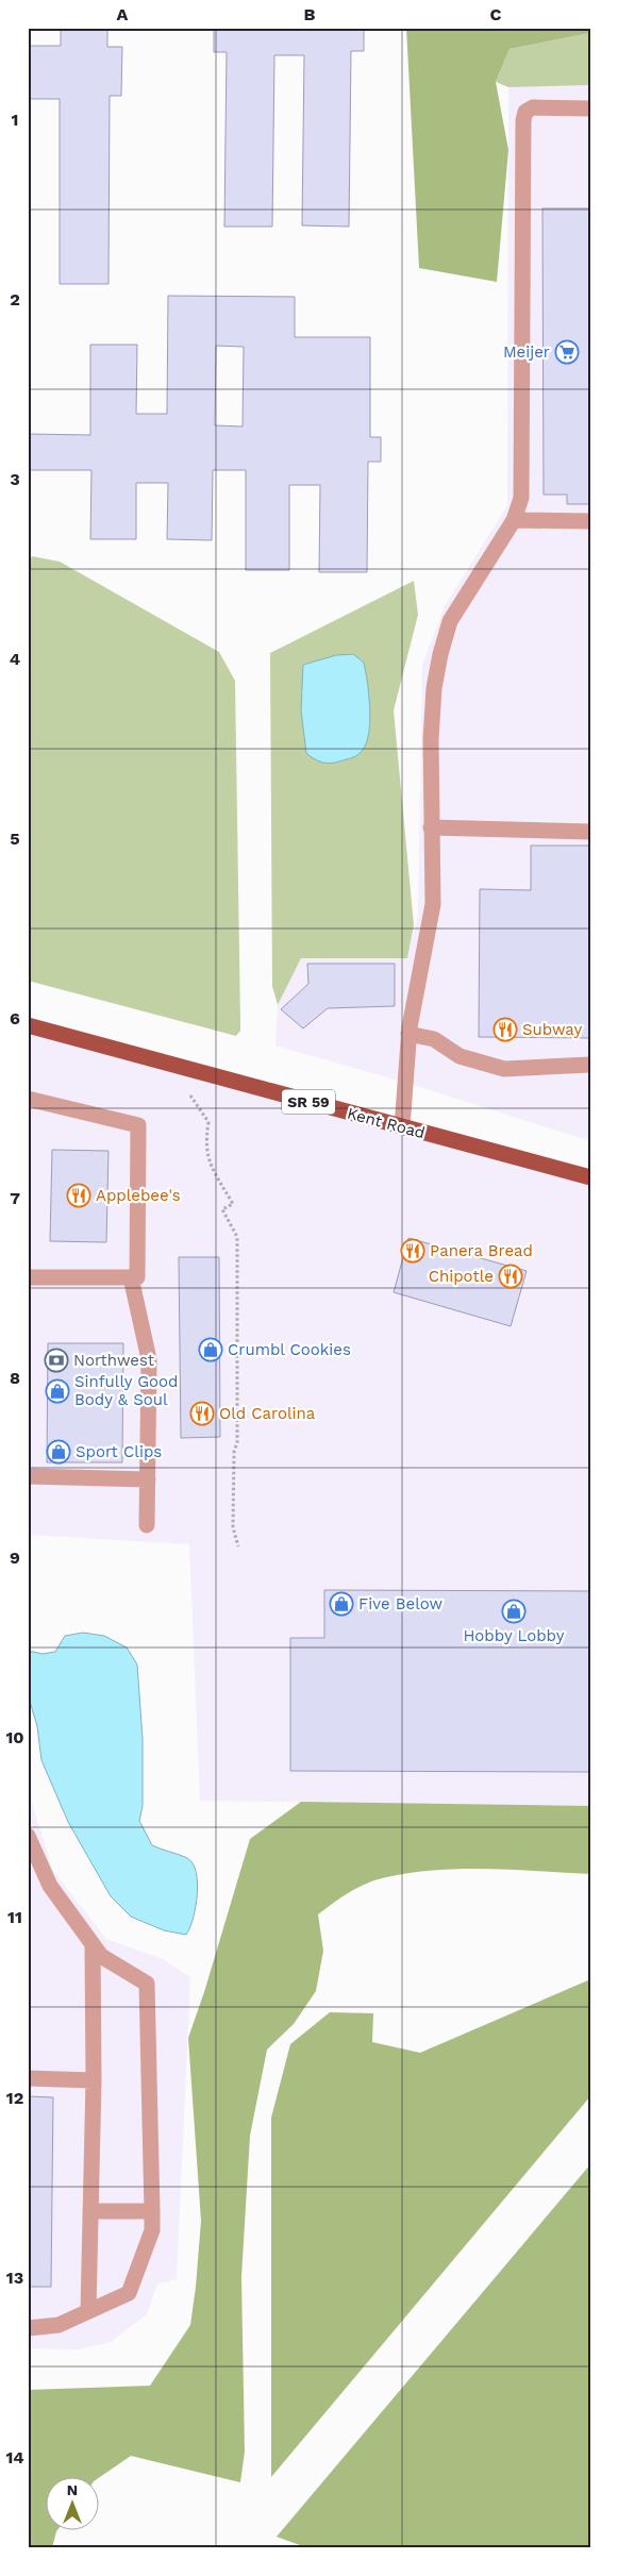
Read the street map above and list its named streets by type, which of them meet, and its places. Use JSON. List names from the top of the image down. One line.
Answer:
{"streets":{"main road":["SR 59","Kent Road"]},"places":{"supermarket":["Meijer"],"restaurant":["Subway","Applebee's","Panera Bread","Chipotle","Old Carolina"],"shop":["Crumbl Cookies","Sinfully Good Body & Soul","Sport Clips","Five Below","Hobby Lobby"],"bank":["Northwest"]},"north":"top","grid":{"columns":["A","B","C"],"rows":["1","2","3","4","5","6","7","8","9","10","11","12","13","14"]}}
